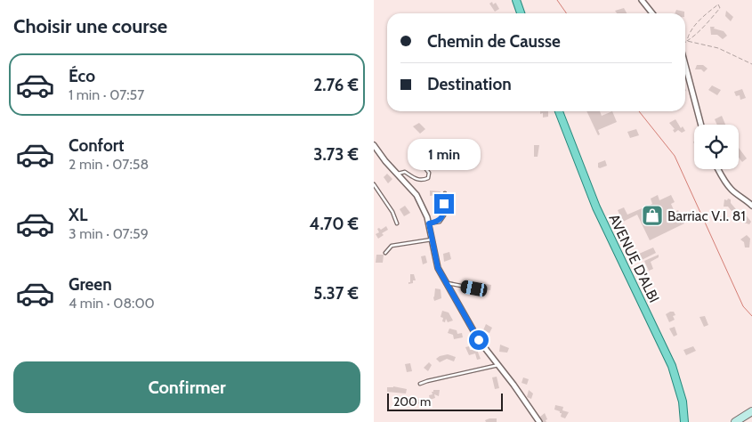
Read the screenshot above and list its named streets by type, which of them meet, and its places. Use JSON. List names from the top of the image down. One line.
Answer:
{"streets":{"main road":["AVENUE D'ALBI"]},"places":{"shop":["Barriac V.I. 81"]},"scale_bar":"200 m","page":{"heading":"Choisir une course","banner":["Chemin de Causse","Destination"],"list":[{"name":"Éco","note":"1 min · 07:57","value":"2.76 €"},{"name":"Confort","note":"2 min · 07:58","value":"3.73 €"},{"name":"XL","note":"3 min · 07:59","value":"4.70 €"},{"name":"Green","note":"4 min · 08:00","value":"5.37 €"}],"bubble":"1 min","buttons":"Confirmer","scale":"200 m"}}
